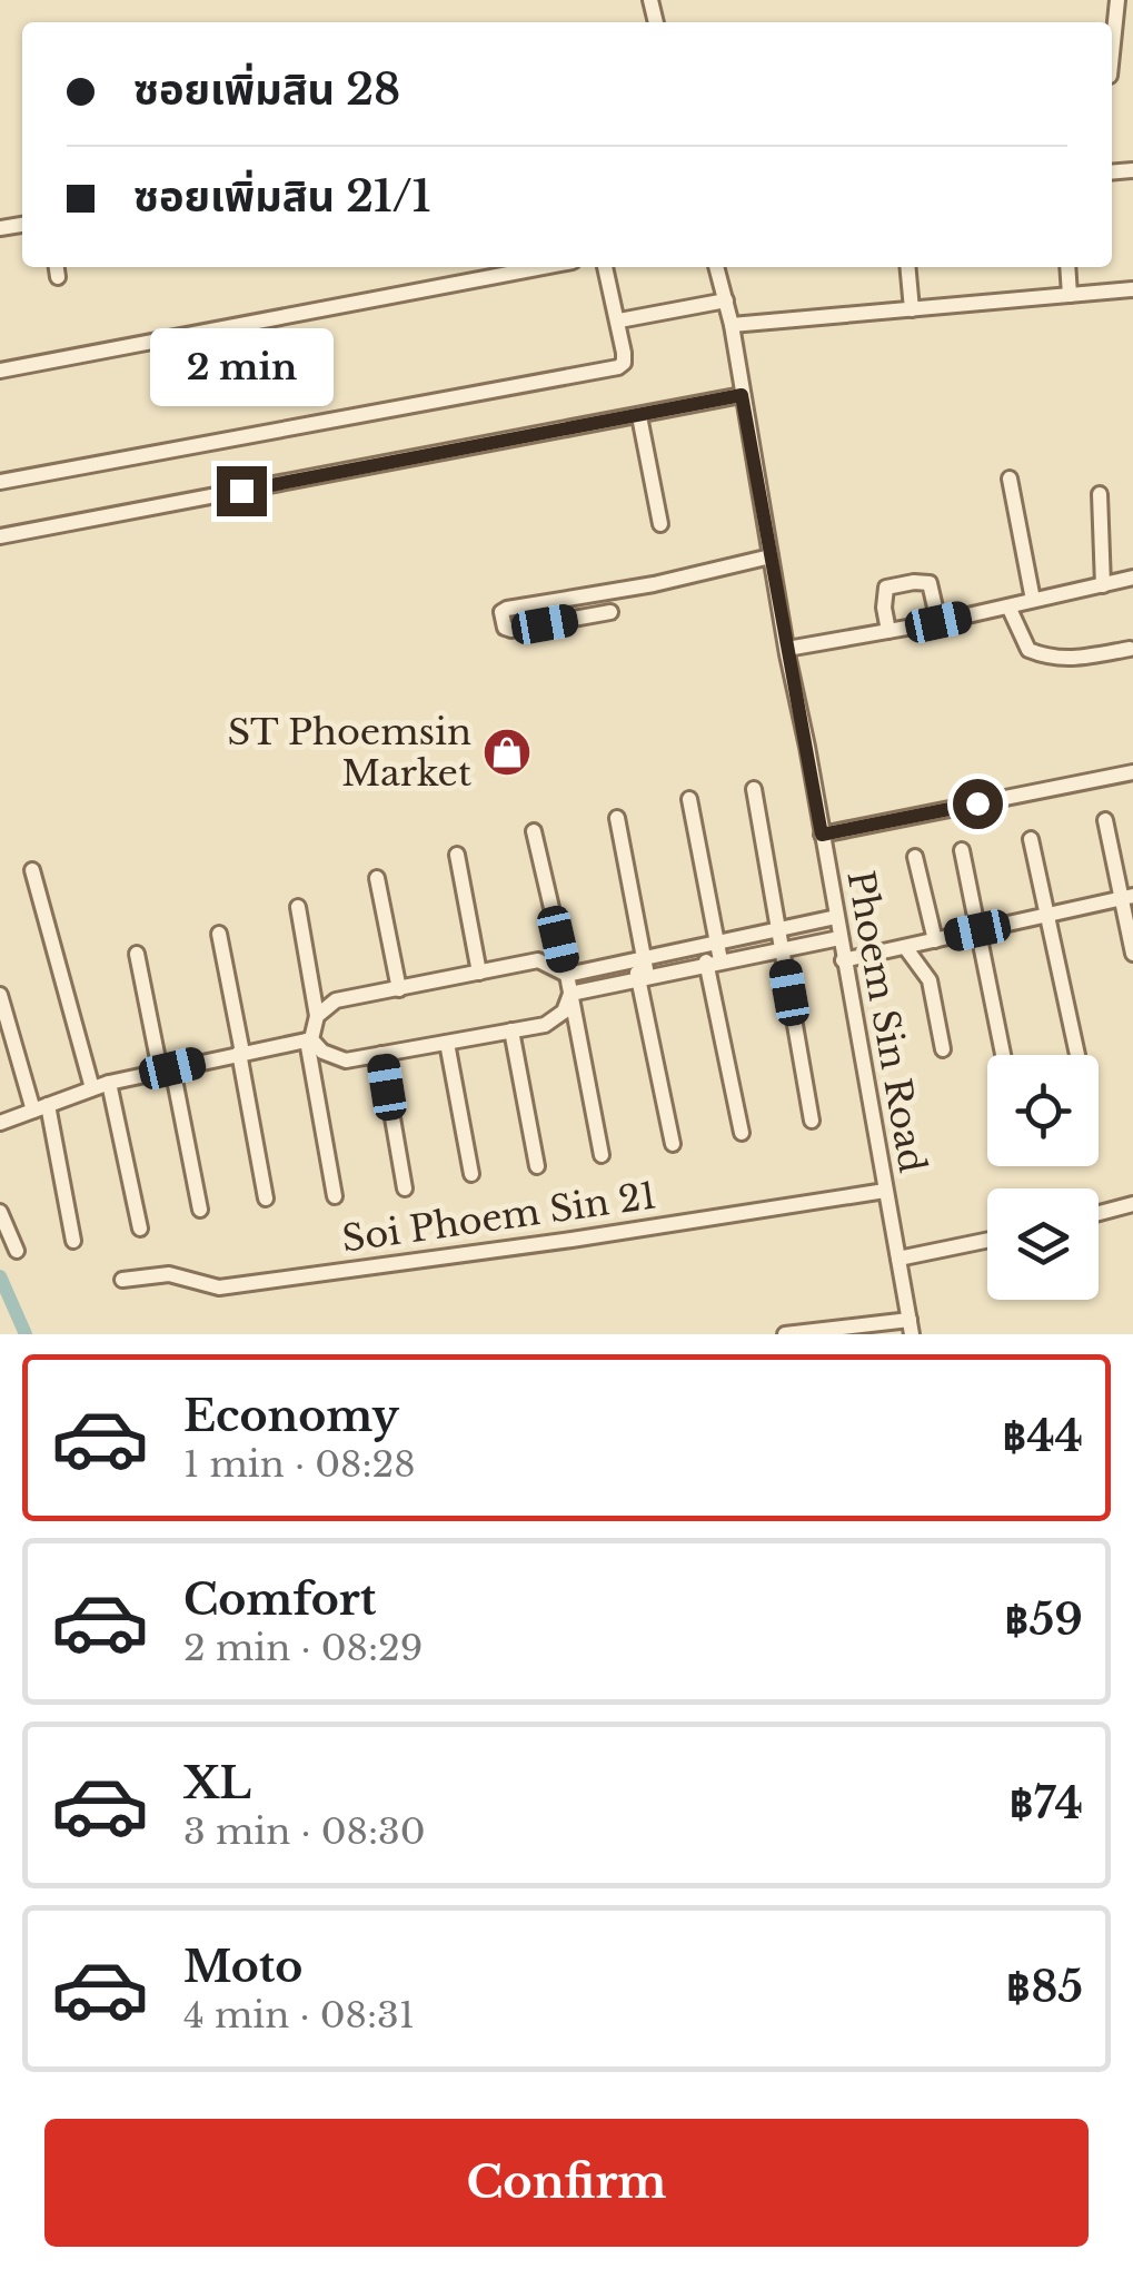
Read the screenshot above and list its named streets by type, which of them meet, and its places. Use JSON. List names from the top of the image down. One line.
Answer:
{"streets":{"street":["Phoem Sin Road","Soi Phoem Sin 21"]},"crossings":[["Phoem Sin Road","Soi Phoem Sin 21"]],"places":{"shop":["ST Phoemsin Market"]},"page":{"banner":["ซอยเพิ่มสิน 28","ซอยเพิ่มสิน 21/1"],"bubble":"2 min","list":[{"name":"Economy","note":"1 min · 08:28","value":"฿44"},{"name":"Comfort","note":"2 min · 08:29","value":"฿59"},{"name":"XL","note":"3 min · 08:30","value":"฿74"},{"name":"Moto","note":"4 min · 08:31","value":"฿85"}],"buttons":"Confirm"}}
